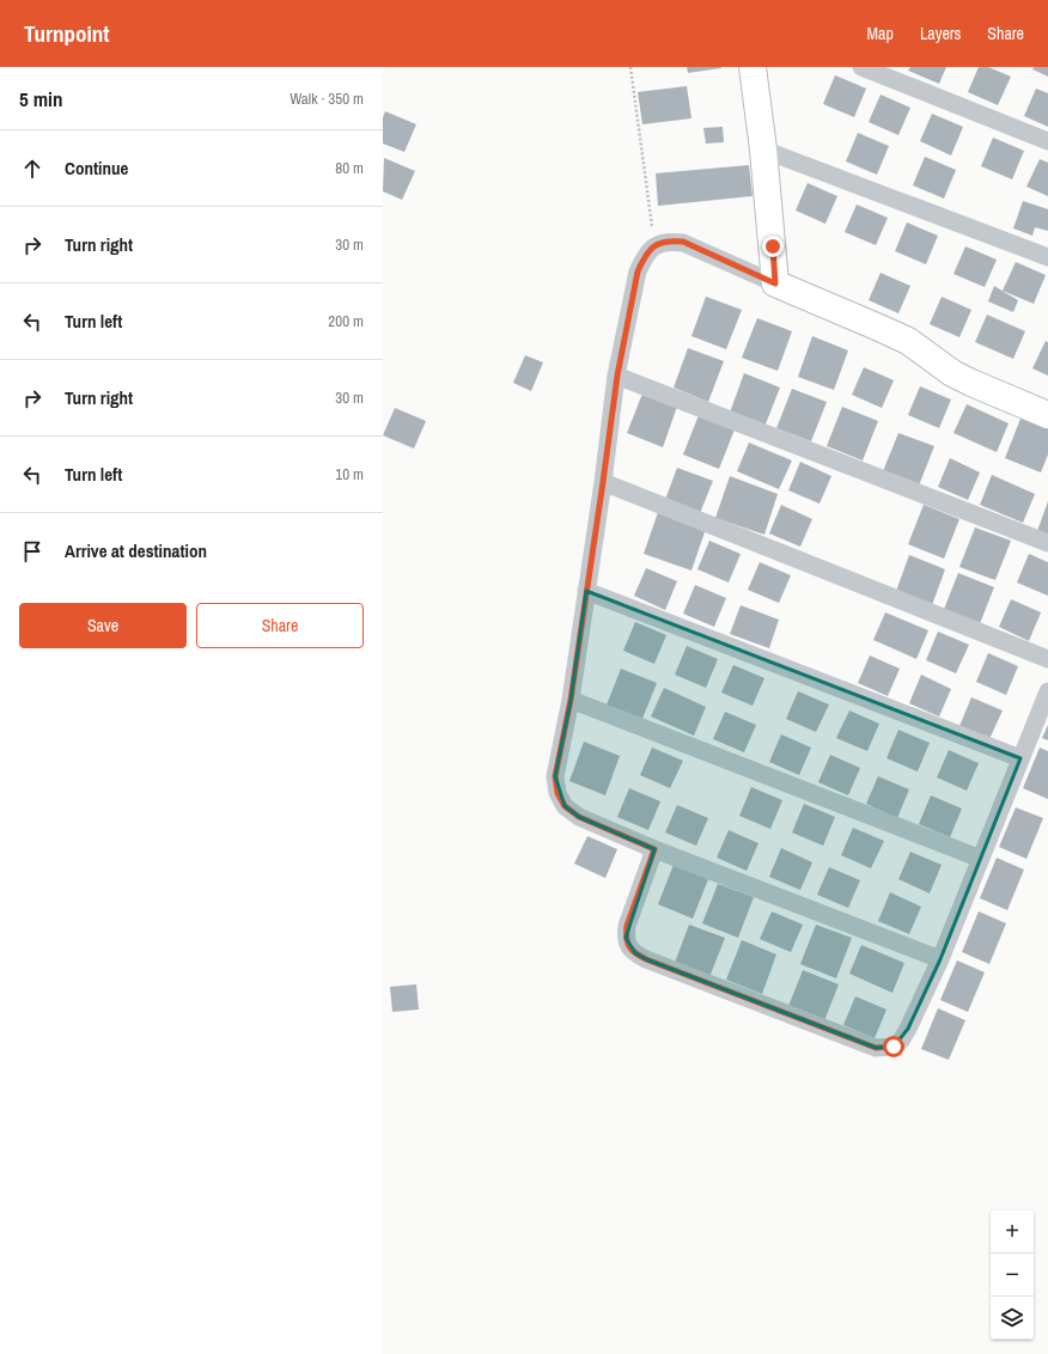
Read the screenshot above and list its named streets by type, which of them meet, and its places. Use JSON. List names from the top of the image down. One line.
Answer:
{"page":{"header":"Turnpoint","nav":["Map","Layers","Share"],"heading":["5 min","Walk · 350 m"],"list":[["Continue","80 m"],["Turn right","30 m"],["Turn left","200 m"],["Turn right","30 m"],["Turn left","10 m"],"Arrive at destination"],"buttons":["Save","Share"],"map_buttons":["+","−"]}}
